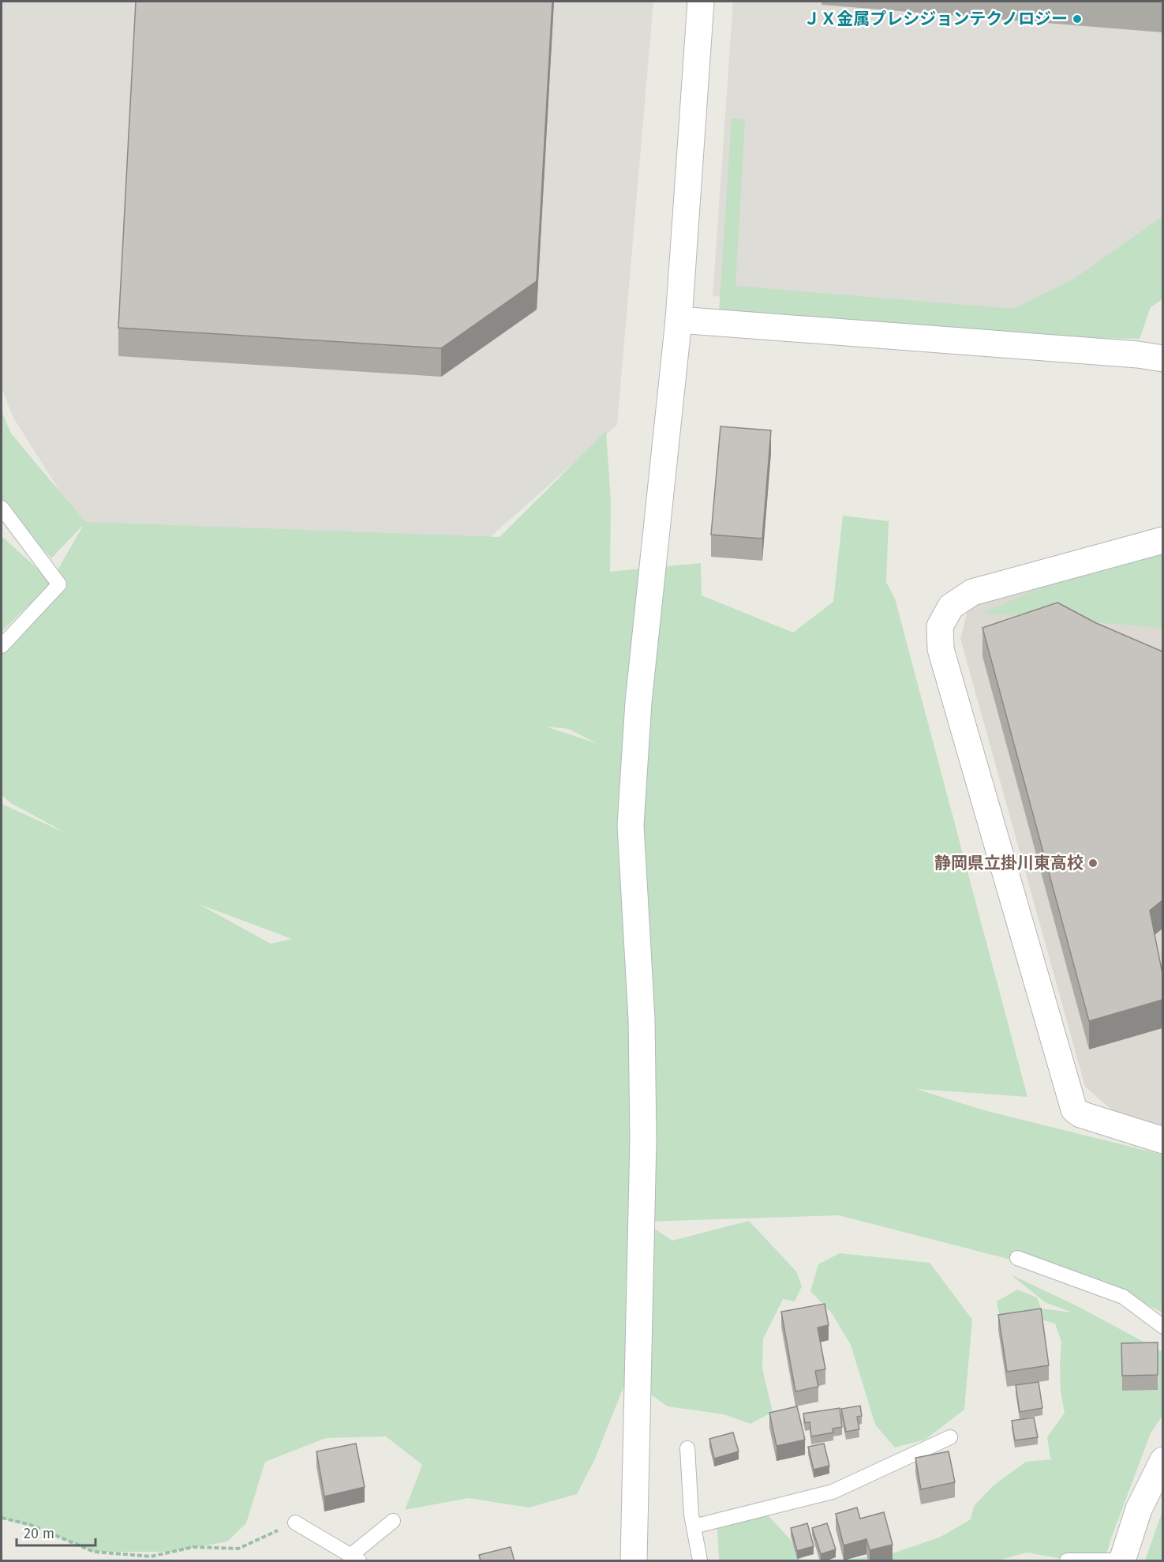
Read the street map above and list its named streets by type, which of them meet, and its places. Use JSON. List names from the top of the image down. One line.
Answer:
{"places":["ＪＸ金属プレシジョンテクノロジー","静岡県立掛川東高校"],"scale_bar":"20 m"}
